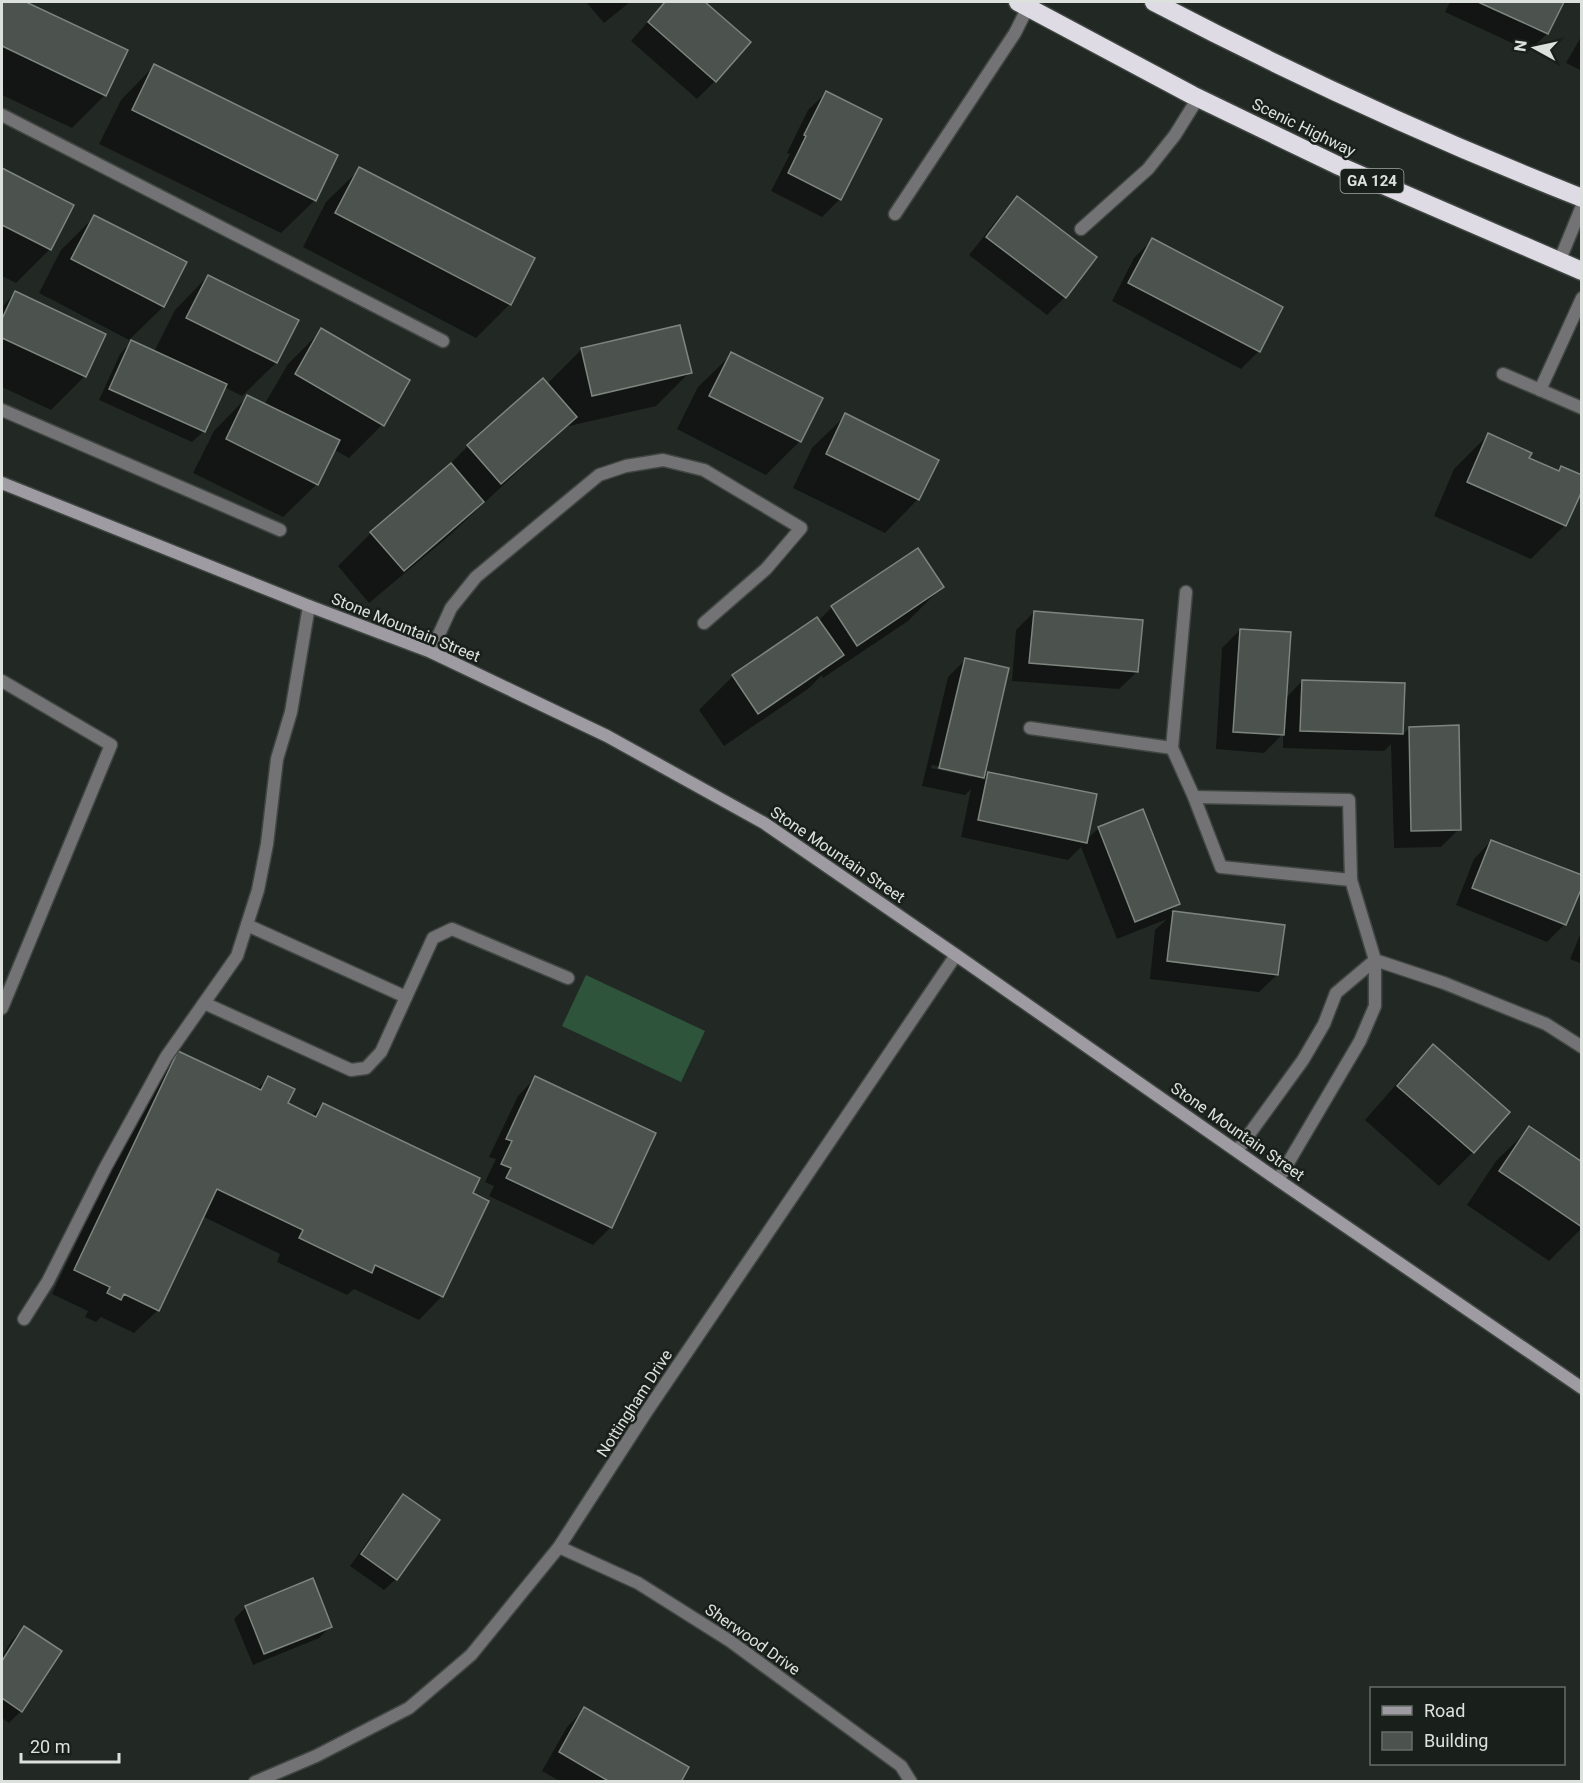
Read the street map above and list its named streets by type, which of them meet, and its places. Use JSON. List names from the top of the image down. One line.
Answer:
{"streets":{"highway":["Scenic Highway","GA 124"],"main road":["Stone Mountain Street"],"street":["Nottingham Drive","Sherwood Drive"]},"crossings":[["Stone Mountain Street","Nottingham Drive"],["Nottingham Drive","Sherwood Drive"]],"legend":["Road","Building"],"scale_bar":"20 m","north":"left"}
